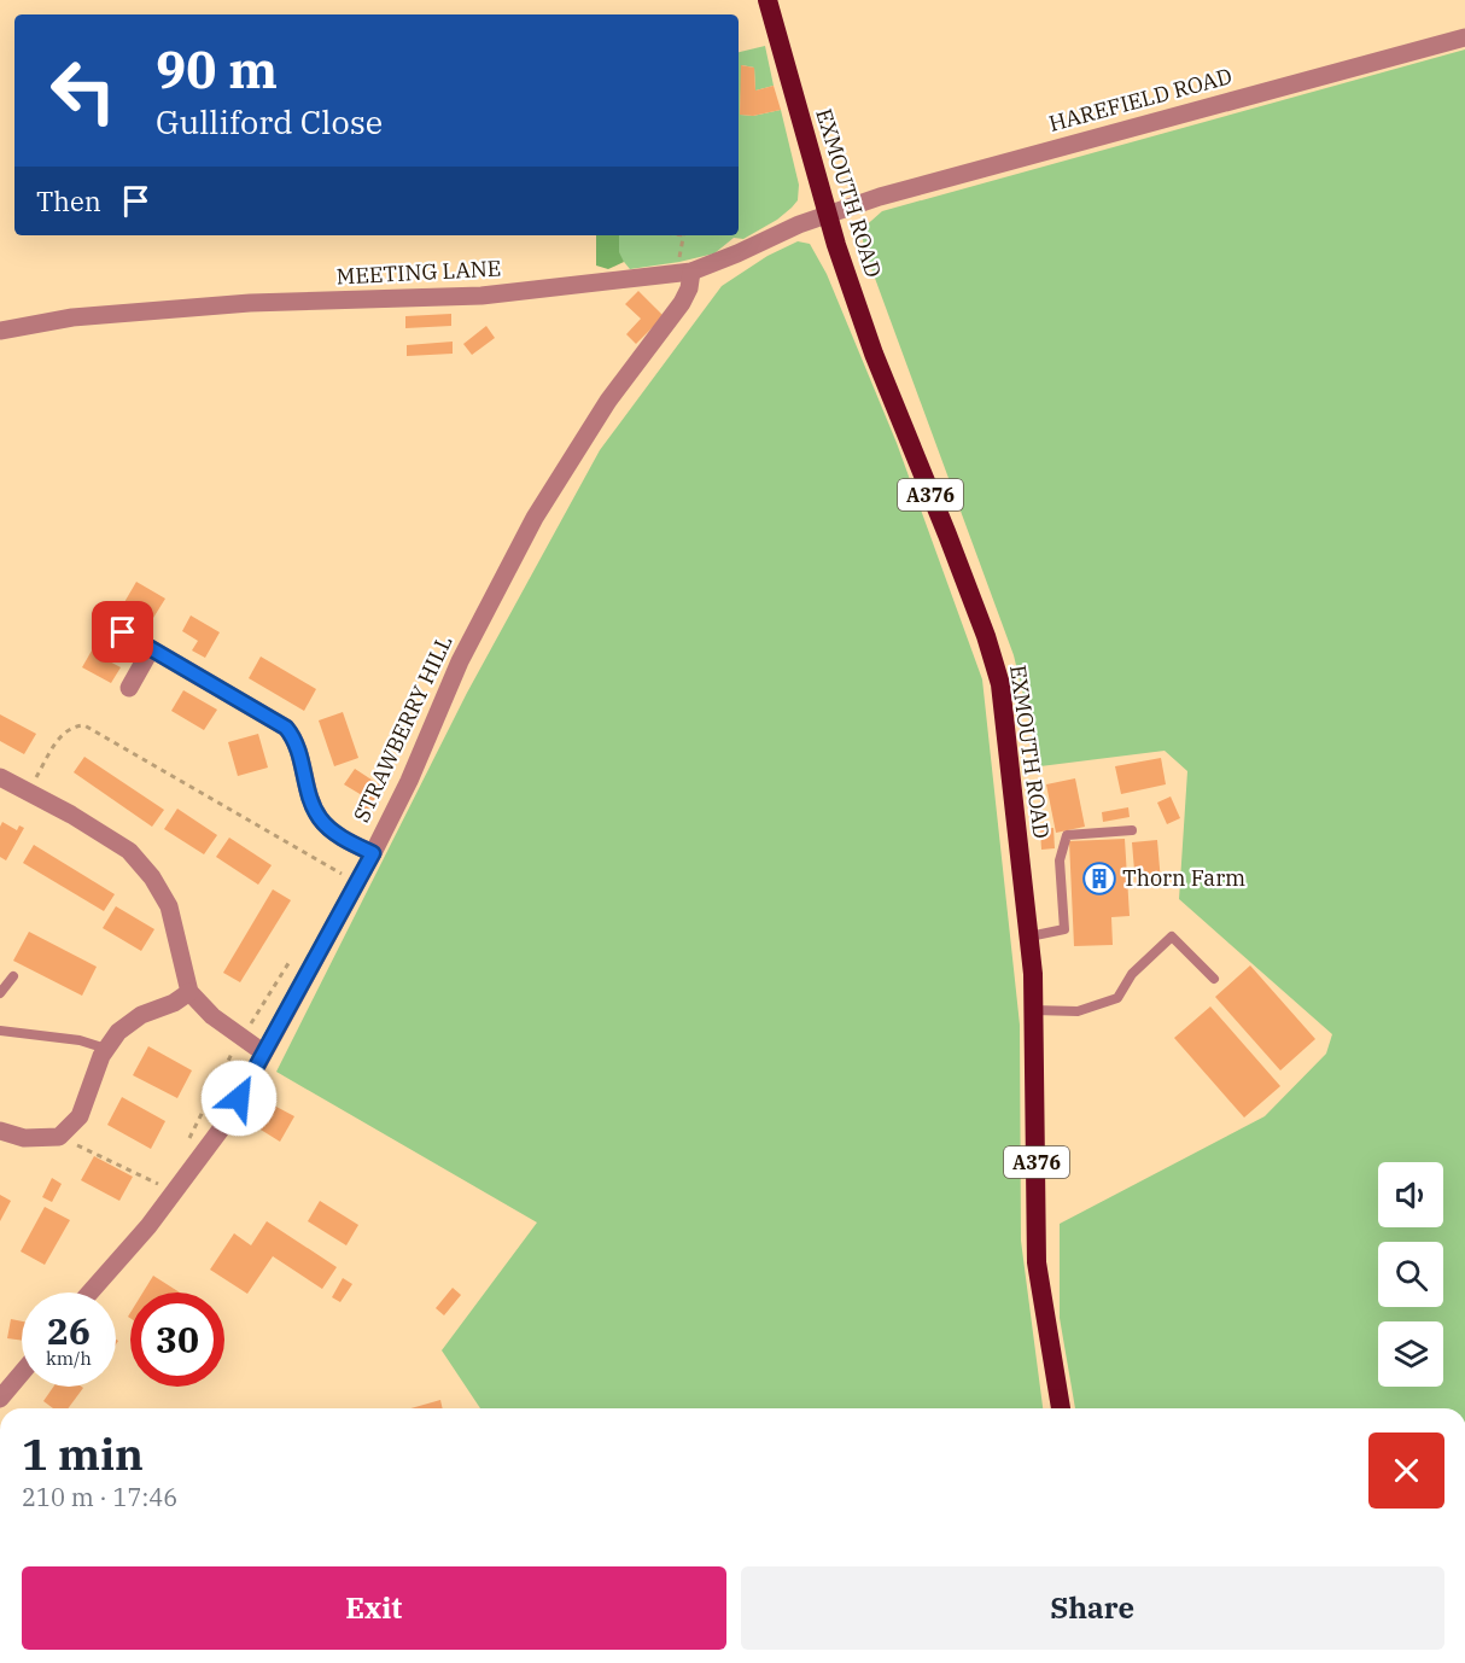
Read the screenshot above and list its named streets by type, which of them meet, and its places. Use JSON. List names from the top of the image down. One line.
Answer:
{"streets":{"highway":["EXMOUTH ROAD","A376"],"street":["HAREFIELD ROAD","MEETING LANE","STRAWBERRY HILL"]},"crossings":[["HAREFIELD ROAD","EXMOUTH ROAD"],["HAREFIELD ROAD","MEETING LANE"],["EXMOUTH ROAD","MEETING LANE"],["MEETING LANE","STRAWBERRY HILL"]],"places":{"building":["Thorn Farm"]},"page":{"turn":["90 m","Gulliford Close"],"then":"Then","speed":"26 km/h","limit":"30","heading":["1 min","210 m · 17:46"],"buttons":["Exit","Share"]}}
